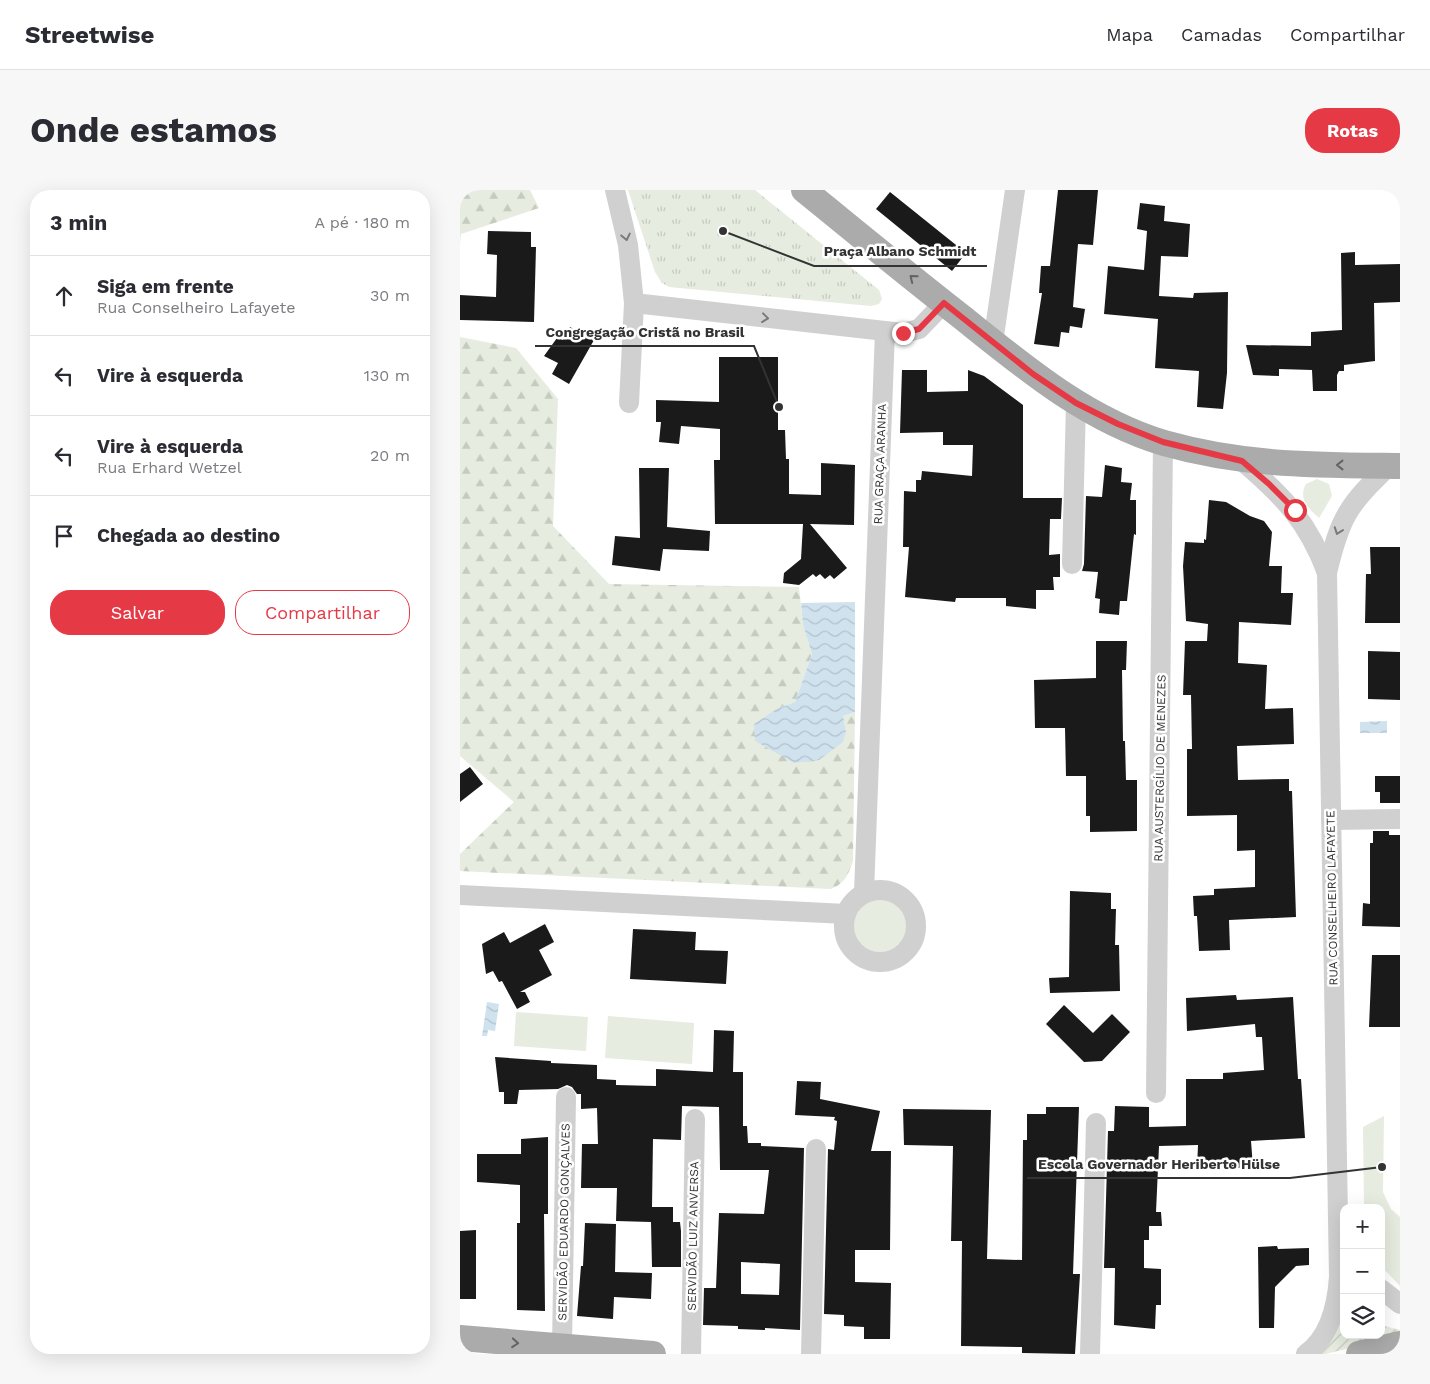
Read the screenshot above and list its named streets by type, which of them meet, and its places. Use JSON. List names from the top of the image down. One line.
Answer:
{"streets":{"street":["RUA GRAÇA ARANHA","RUA AUSTERGÍLIO DE MENEZES","RUA CONSELHEIRO LAFAYETE","SERVIDÃO EDUARDO GONÇALVES","SERVIDÃO LUIZ ANVERSA"]},"places":["Praça Albano Schmidt","Congregação Cristã no Brasil","Escola Governador Heriberto Hülse"],"page":{"header":"Streetwise","nav":["Mapa","Camadas","Compartilhar"],"buttons":["Rotas",["Salvar","Compartilhar"]],"title":"Onde estamos","heading":["3 min","A pé · 180 m"],"list":[["Siga em frente","Rua Conselheiro Lafayete","30 m"],["Vire à esquerda","130 m"],["Vire à esquerda","Rua Erhard Wetzel","20 m"],"Chegada ao destino"],"map_buttons":["+","−"]}}
